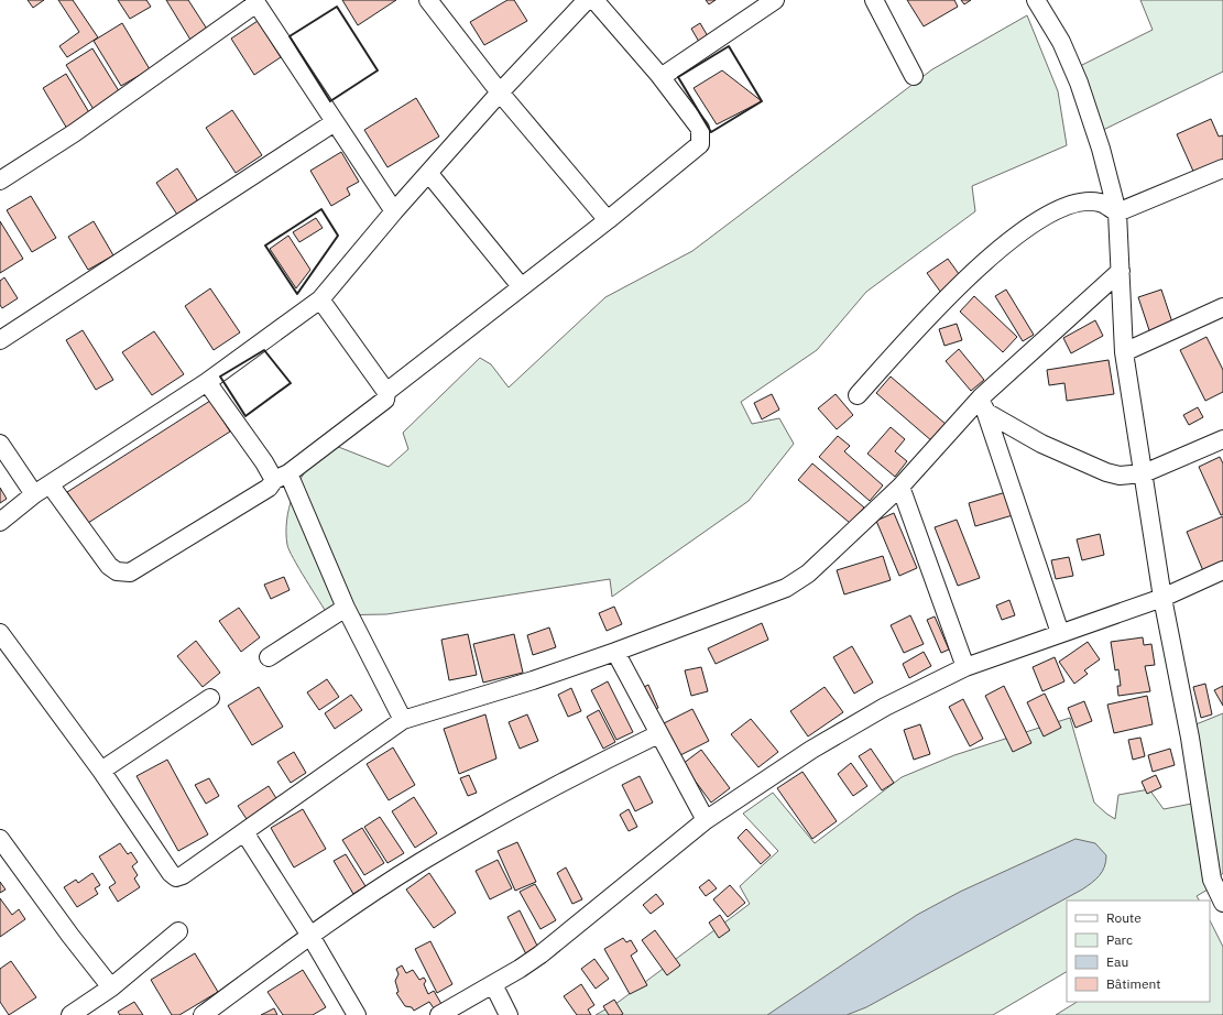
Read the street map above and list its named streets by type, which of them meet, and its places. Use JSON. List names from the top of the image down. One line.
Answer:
{"legend":["Route","Parc","Eau","Bâtiment"]}
